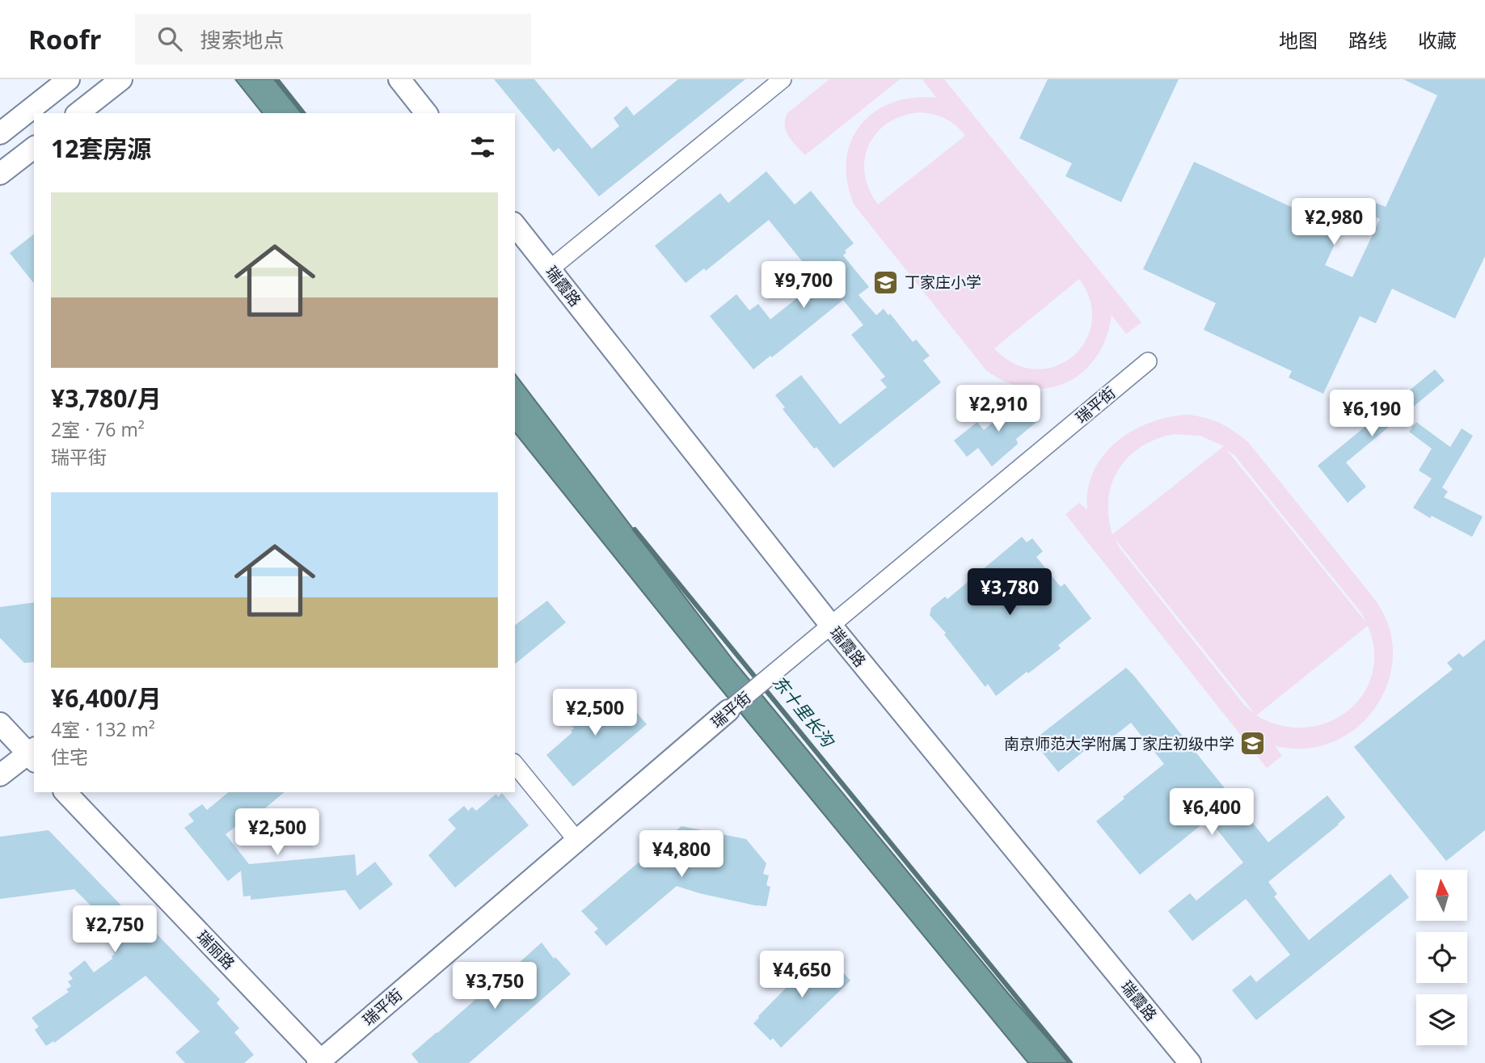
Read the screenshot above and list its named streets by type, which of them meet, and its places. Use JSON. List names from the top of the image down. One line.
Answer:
{"streets":{"street":["瑞霞路","瑞平街","瑞丽路"]},"crossings":[["瑞霞路","瑞平街"],["瑞平街","瑞丽路"]],"water":["东十里长沟"],"places":{"school or university":["丁家庄小学","南京师范大学附属丁家庄初级中学"]},"north":"top","page":{"header":"Roofr","search":"搜索地点","nav":["地图","路线","收藏"],"heading":"12套房源","list":[{"name":"¥3,780/月","note":"2室 · 76 m² · 瑞平街"},{"name":"¥6,400/月","note":"4室 · 132 m² · 住宅"}],"price":["¥2,980","¥9,700","¥2,910","¥6,190","¥3,780","¥2,500","¥6,400","¥2,500","¥4,800","¥2,750","¥4,650","¥3,750"]}}
